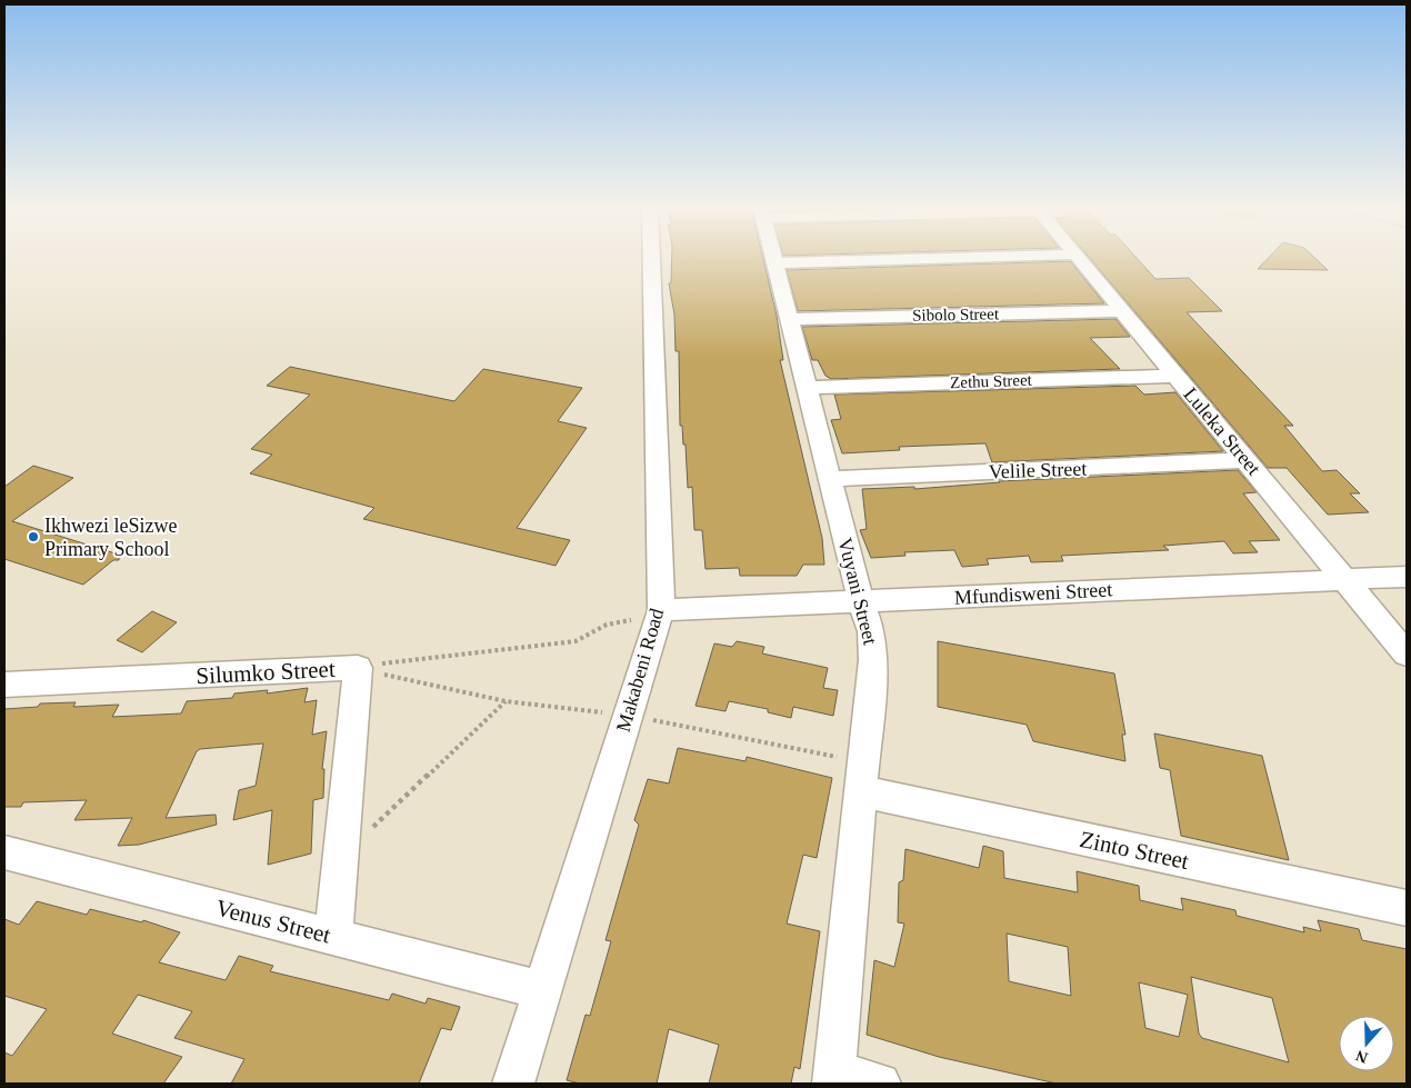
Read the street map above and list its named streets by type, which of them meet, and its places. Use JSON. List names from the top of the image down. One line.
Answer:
{"streets":{"street":["Sibolo Street","Zethu Street","Luleka Street","Velile Street","Vuyani Street","Mfundisweni Street","Makabeni Road","Silumko Street","Zinto Street","Venus Street"]},"crossings":[["Sibolo Street","Luleka Street"],["Sibolo Street","Vuyani Street"],["Zethu Street","Luleka Street"],["Zethu Street","Vuyani Street"],["Luleka Street","Velile Street"],["Luleka Street","Mfundisweni Street"],["Velile Street","Vuyani Street"],["Vuyani Street","Mfundisweni Street"],["Vuyani Street","Zinto Street"],["Mfundisweni Street","Makabeni Road"],["Makabeni Road","Venus Street"],["Silumko Street","Venus Street"]],"places":["Ikhwezi leSizwe Primary School"],"north":"bottom"}
